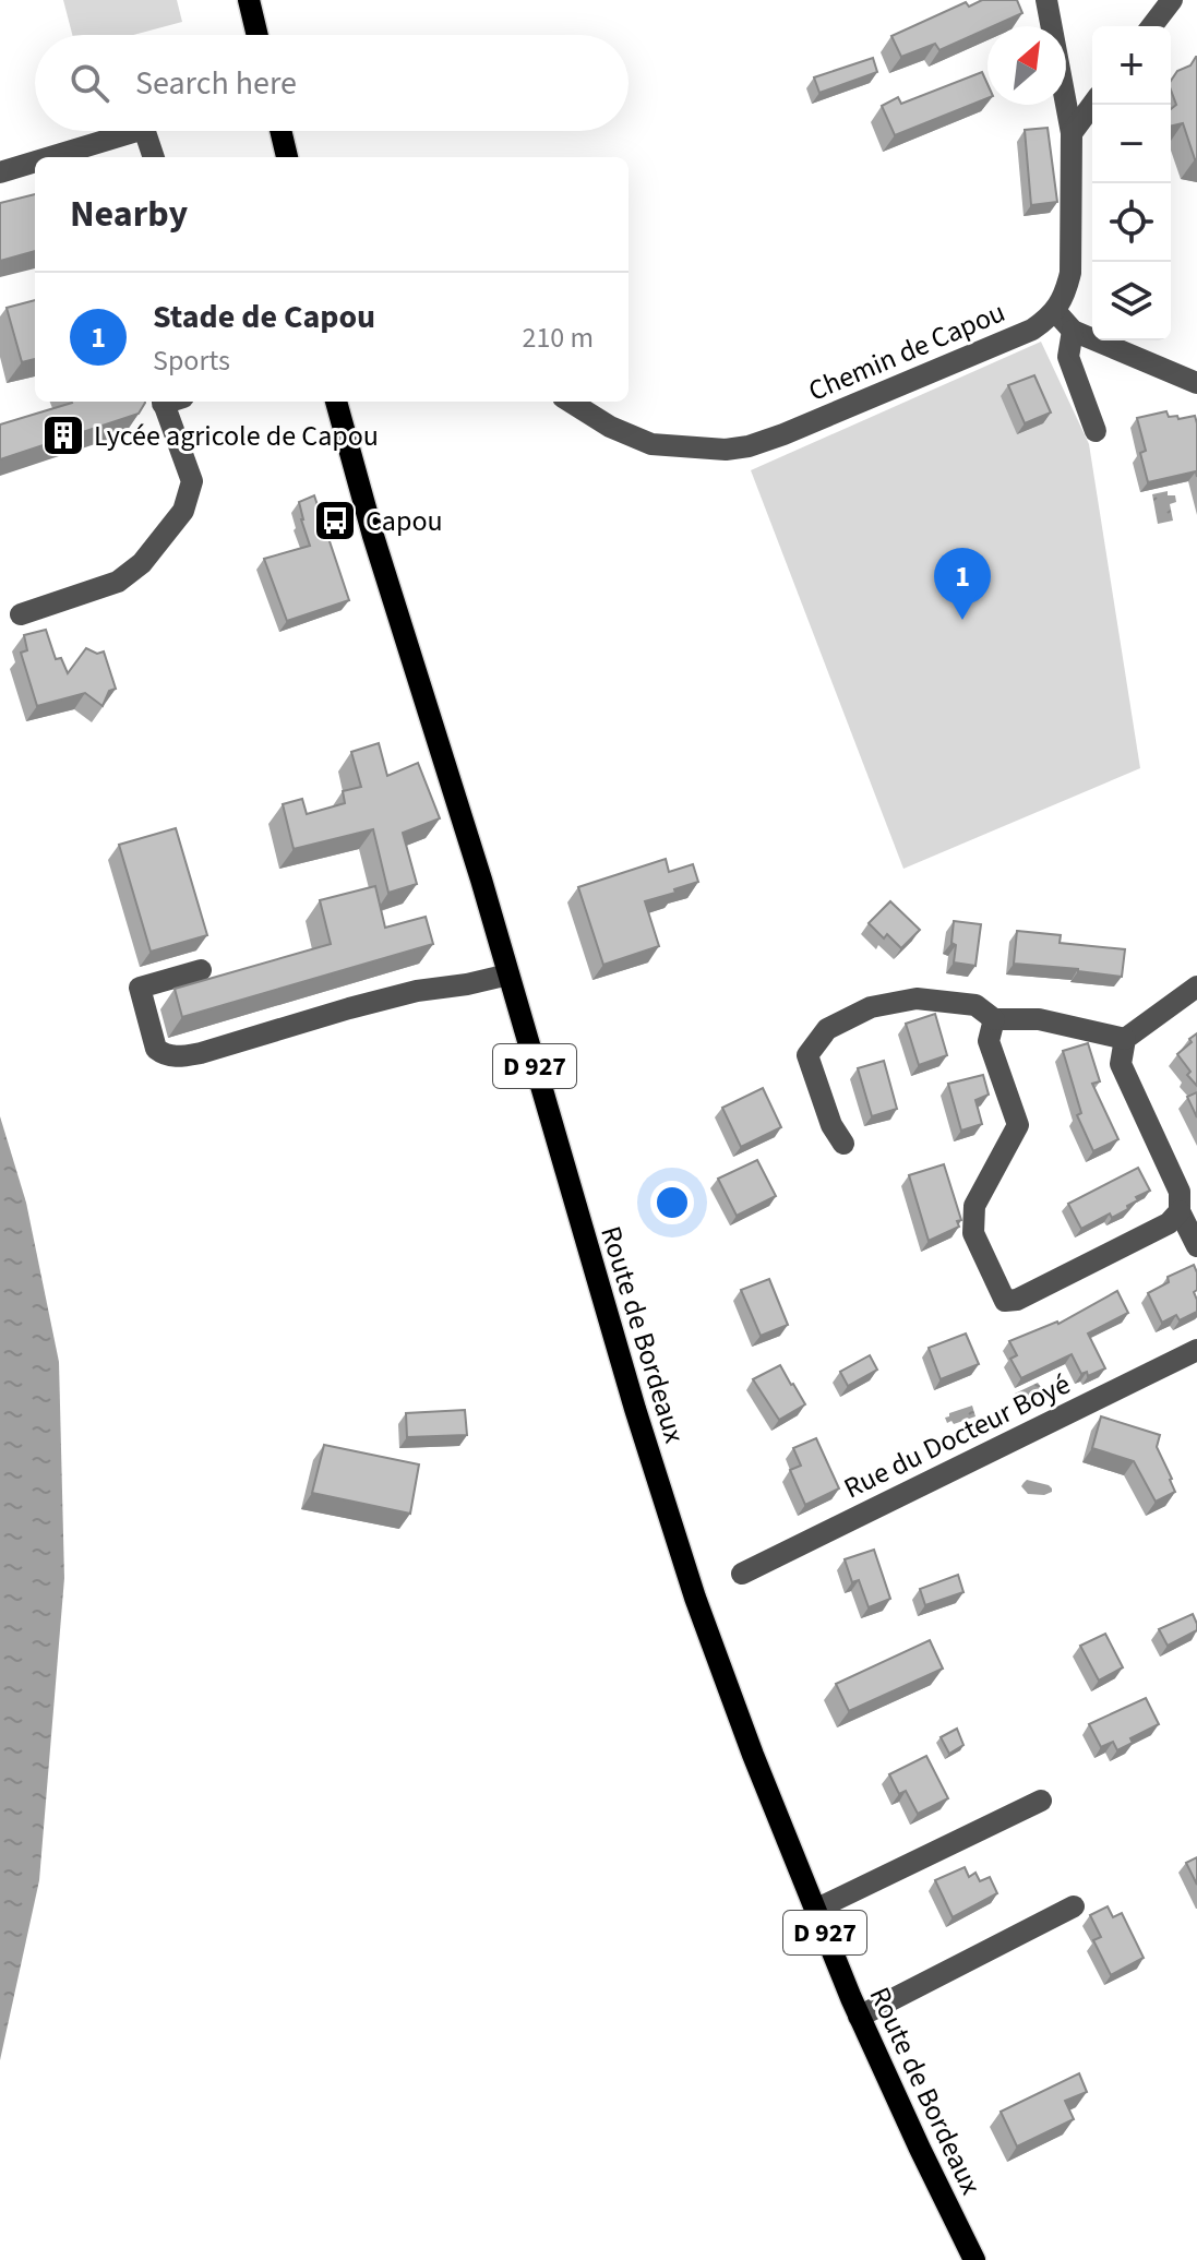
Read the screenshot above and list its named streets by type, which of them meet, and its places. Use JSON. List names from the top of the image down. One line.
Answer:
{"streets":{"main road":["D 927","Route de Bordeaux"],"street":["Chemin de Capou","Rue du Docteur Boyé"]},"places":{"building":["Lycée agricole de Capou"],"bus stop":["Capou"]},"north":"top right","page":{"map_buttons":["+","−"],"search":"Search here","heading":"Nearby","list":[{"mark":"1","name":"Stade de Capou","note":"Sports","value":"210 m"}],"pins":"1"}}
